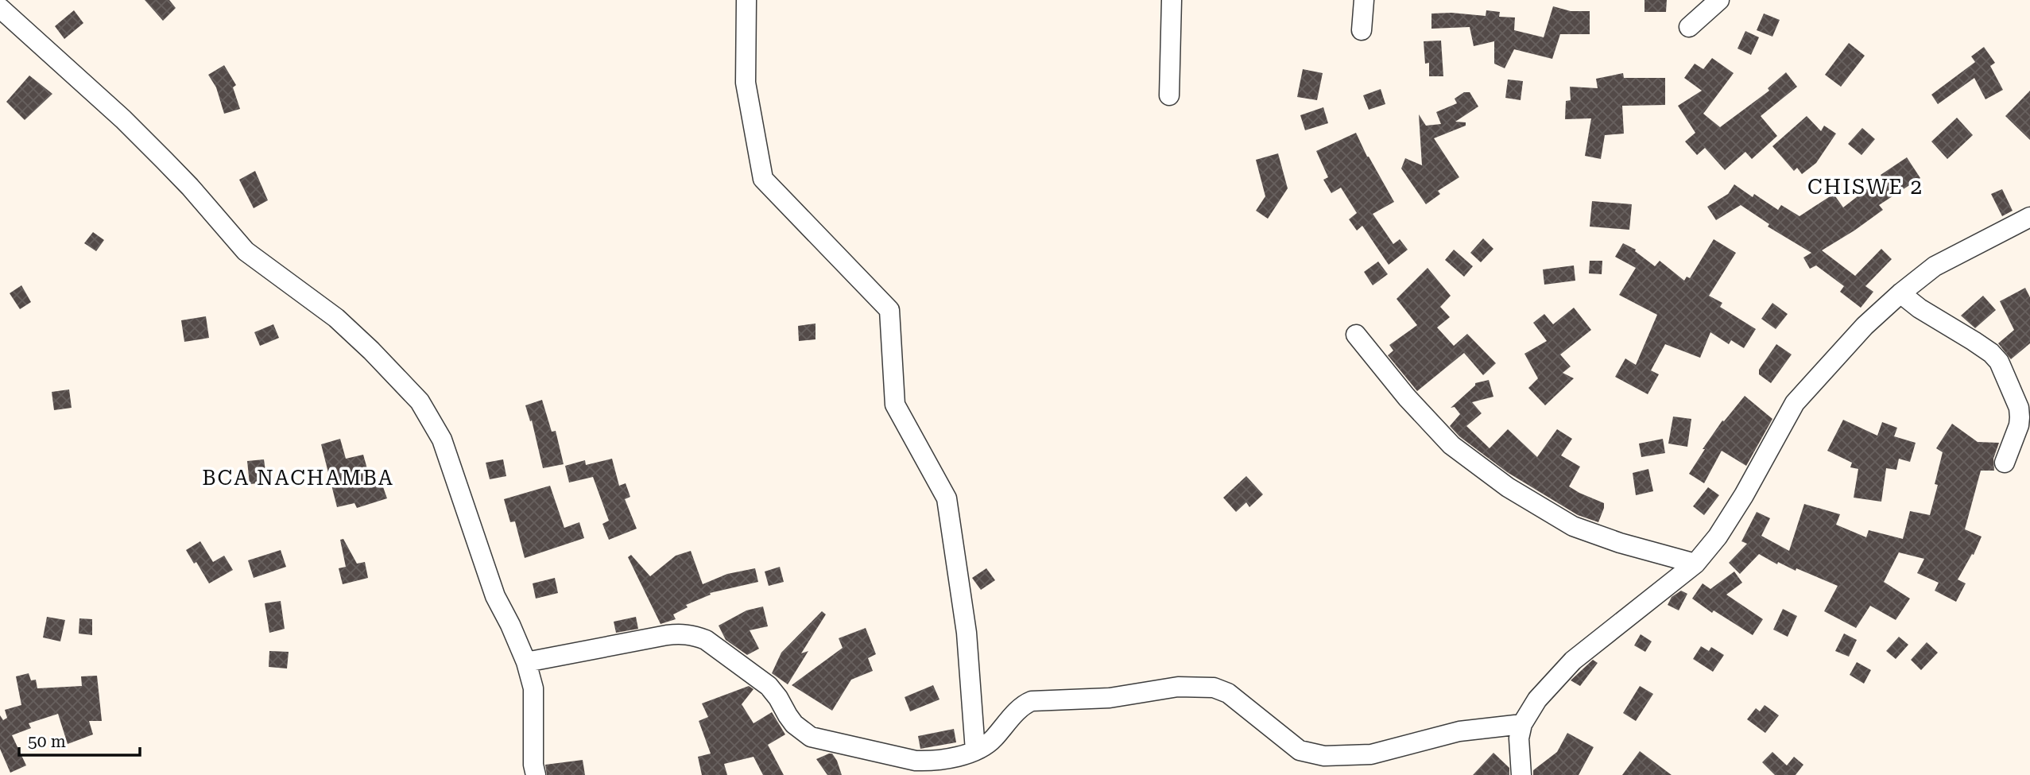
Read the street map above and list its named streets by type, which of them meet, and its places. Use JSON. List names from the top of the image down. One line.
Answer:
{"districts":["CHISWE 2","BCA NACHAMBA"],"scale_bar":"50 m"}
